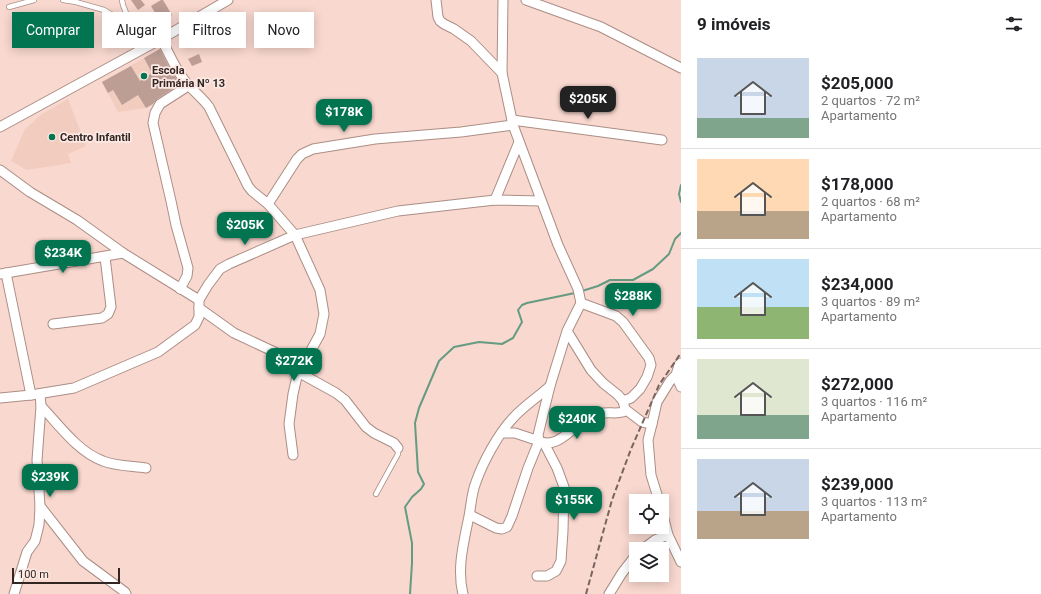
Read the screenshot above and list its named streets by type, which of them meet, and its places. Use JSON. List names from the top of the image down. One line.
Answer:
{"places":["Escola Primária Nº 13","Centro Infantil"],"scale_bar":"100 m","page":{"heading":"9 imóveis","chip":["Comprar","Alugar","Filtros","Novo"],"list":[{"name":"$205,000","note":"2 quartos · 72 m² · Apartamento"},{"name":"$178,000","note":"2 quartos · 68 m² · Apartamento"},{"name":"$234,000","note":"3 quartos · 89 m² · Apartamento"},{"name":"$272,000","note":"3 quartos · 116 m² · Apartamento"},{"name":"$239,000","note":"3 quartos · 113 m² · Apartamento"}],"price":["$205K","$178K","$205K","$234K","$288K","$272K","$240K","$239K","$155K"],"scale":"100 m"}}
